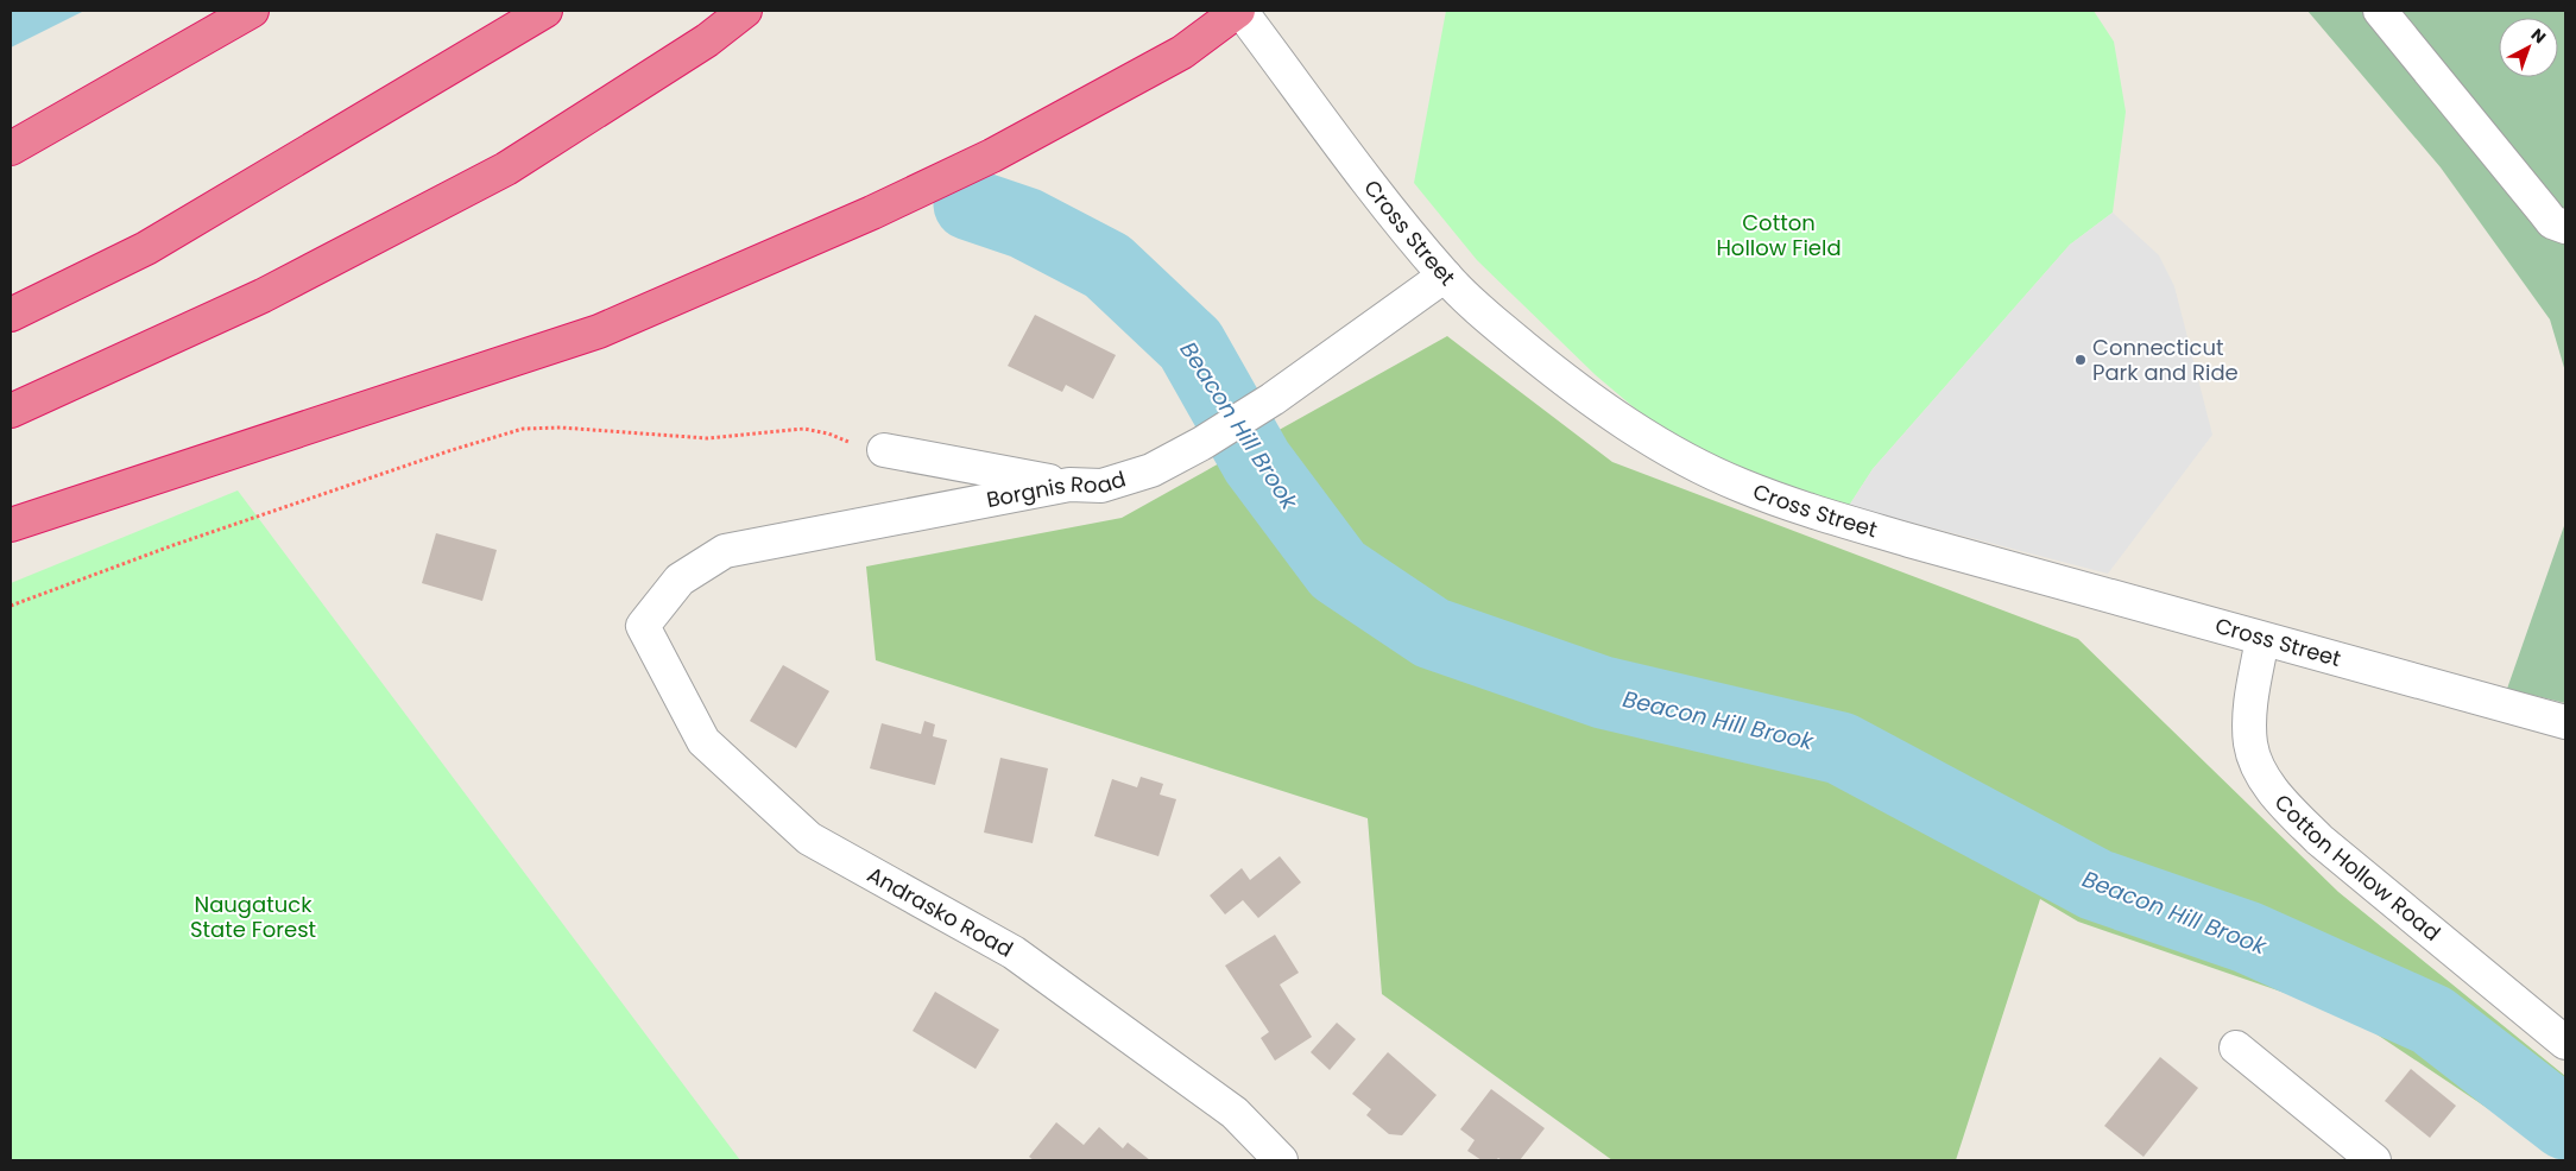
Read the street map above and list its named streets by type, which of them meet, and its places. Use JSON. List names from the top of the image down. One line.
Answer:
{"streets":{"street":["Cross Street","Borgnis Road","Cotton Hollow Road","Andrasko Road"]},"crossings":[["Cross Street","Borgnis Road"],["Cross Street","Cotton Hollow Road"],["Borgnis Road","Andrasko Road"]],"water":["Beacon Hill Brook"],"parks":["Cotton Hollow Field","Naugatuck State Forest"],"places":["Connecticut Park and Ride"],"north":"top right"}
